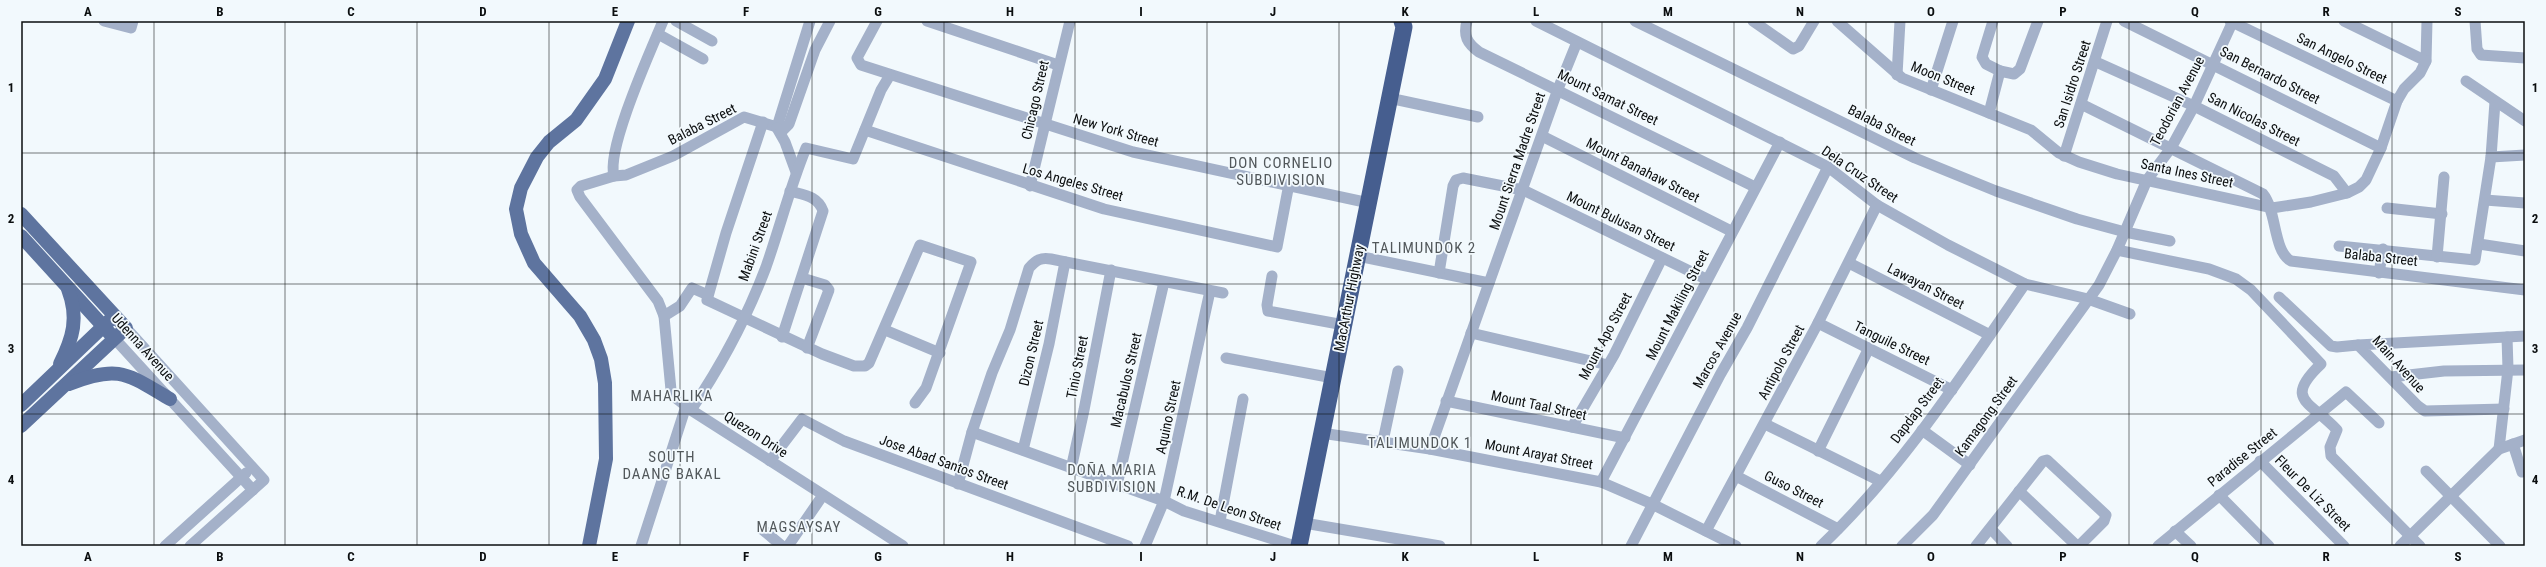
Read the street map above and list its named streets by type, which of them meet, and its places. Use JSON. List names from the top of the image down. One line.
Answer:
{"streets":{"highway":["MacArthur Highway"],"main road":["Udenna Avenue"],"street":["San Angelo Street","San Bernardo Street","Moon Street","San Isidro Street","Mount Samat Street","Chicago Street","Teodorian Avenue","San Nicolas Street","Balaba Street","New York Street","Mount Sierra Madre Street","Mount Banahaw Street","Santa Ines Street","Dela Cruz Street","Los Angeles Street","Mount Bulusan Street","Mabini Street","Lawayan Street","Mount Makiling Street","Mount Apo Street","Tanguile Street","Marcos Avenue","Dizon Street","Antipolo Street","Main Avenue","Tinio Street","Macabulos Street","Mount Taal Street","Dapdap Street","Kamagong Street","Aquino Street","Quezon Drive","Mount Arayat Street","Paradise Street","Jose Abad Santos Street","Guso Street","Fleur De Liz Street","R.M. De Leon Street"]},"crossings":[["San Angelo Street","Teodorian Avenue"],["San Bernardo Street","Teodorian Avenue"],["Moon Street","Santa Ines Street"],["San Isidro Street","San Nicolas Street"],["San Isidro Street","Santa Ines Street"],["Mount Samat Street","Mount Sierra Madre Street"],["Mount Samat Street","Mount Makiling Street"],["Chicago Street","New York Street"],["Chicago Street","Los Angeles Street"],["Teodorian Avenue","San Nicolas Street"],["Teodorian Avenue","Balaba Street"],["Teodorian Avenue","Santa Ines Street"],["Teodorian Avenue","Dela Cruz Street"],["Teodorian Avenue","Kamagong Street"],["San Nicolas Street","Santa Ines Street"],["Balaba Street","Santa Ines Street"],["Balaba Street","Quezon Drive"],["New York Street","Los Angeles Street"],["New York Street","MacArthur Highway"],["Mount Sierra Madre Street","Mount Banahaw Street"],["Mount Sierra Madre Street","Dela Cruz Street"],["Mount Sierra Madre Street","Mount Bulusan Street"],["Mount Sierra Madre Street","Mount Taal Street"],["Mount Sierra Madre Street","Mount Arayat Street"],["Mount Banahaw Street","Mount Makiling Street"],["Dela Cruz Street","Mount Makiling Street"],["Dela Cruz Street","Marcos Avenue"],["Dela Cruz Street","Antipolo Street"],["Dela Cruz Street","Dapdap Street"],["Dela Cruz Street","Kamagong Street"],["Los Angeles Street","Mabini Street"],["Mount Bulusan Street","Mount Makiling Street"],["Mount Bulusan Street","Mount Apo Street"],["Mabini Street","Quezon Drive"],["Lawayan Street","Antipolo Street"],["Lawayan Street","Dapdap Street"],["MacArthur Highway","Mount Arayat Street"],["Mount Makiling Street","Mount Taal Street"],["Mount Makiling Street","Mount Arayat Street"],["Mount Apo Street","Mount Taal Street"],["Tanguile Street","Antipolo Street"],["Tanguile Street","Dapdap Street"],["Marcos Avenue","Mount Arayat Street"],["Dizon Street","R.M. De Leon Street"],["Antipolo Street","Mount Arayat Street"],["Antipolo Street","Guso Street"],["Tinio Street","R.M. De Leon Street"],["Macabulos Street","R.M. De Leon Street"],["Dapdap Street","Guso Street"],["Aquino Street","R.M. De Leon Street"],["Quezon Drive","Jose Abad Santos Street"],["Paradise Street","Fleur De Liz Street"]],"districts":["DON CORNELIO SUBDIVISION","TALIMUNDOK 2","MAHARLIKA","TALIMUNDOK 1","SOUTH DAANG BAKAL","DOÑA MARIA SUBDIVISION","MAGSAYSAY"],"grid":{"columns":["A","B","C","D","E","F","G","H","I","J","K","L","M","N","O","P","Q","R","S"],"rows":["1","2","3","4"]}}
